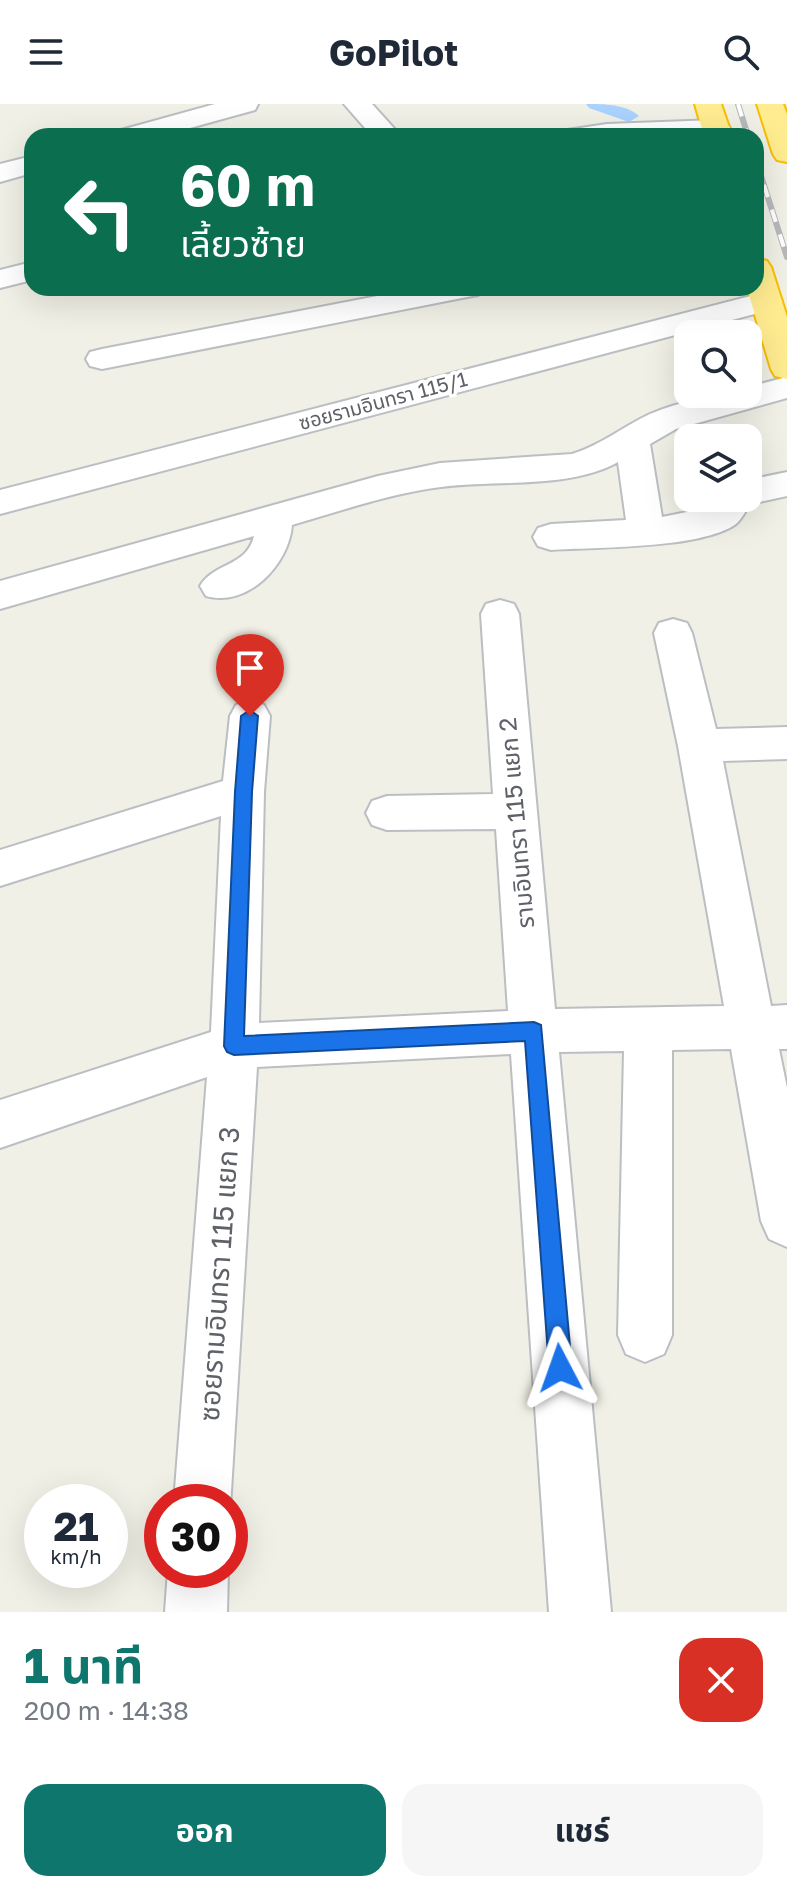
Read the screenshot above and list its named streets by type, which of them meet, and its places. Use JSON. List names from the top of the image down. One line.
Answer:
{"streets":{"street":["ซอยรามอินทรา 115/1","รามอินทรา 115 แยก 2","ซอยรามอินทรา 115 แยก 3"]},"page":{"header":"GoPilot","turn":["60 m","เลี้ยวซ้าย"],"speed":"21 km/h","limit":"30","heading":["1 นาที","200 m · 14:38"],"buttons":["ออก","แชร์"]}}
